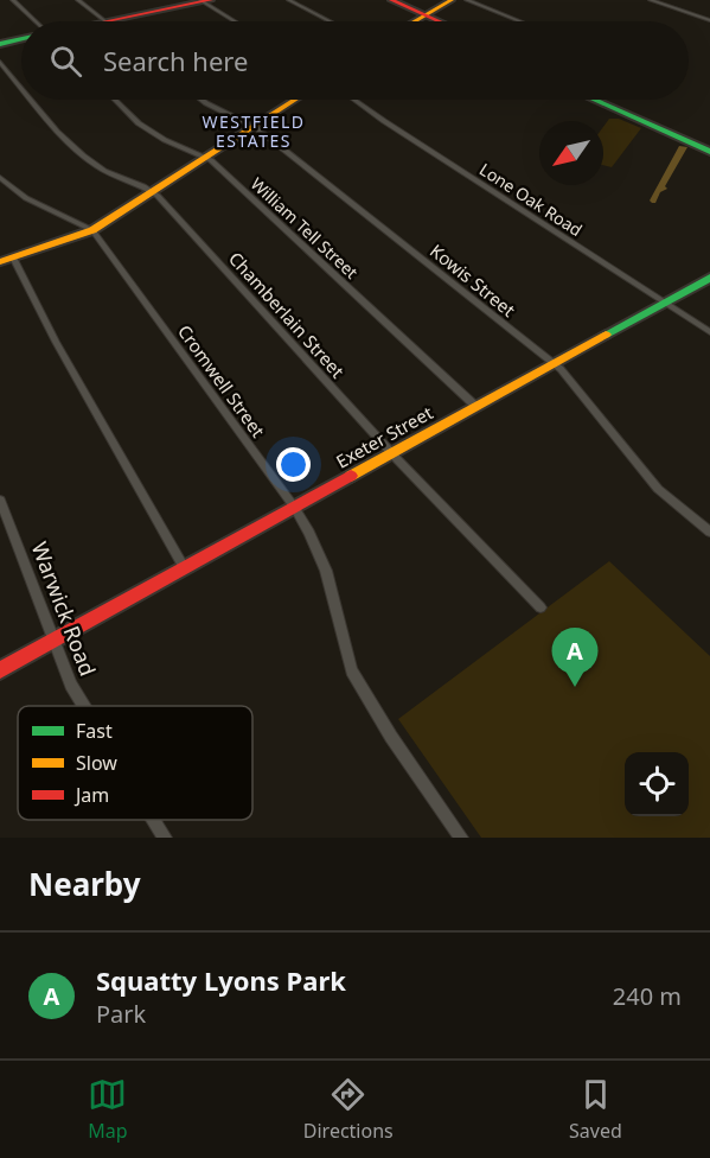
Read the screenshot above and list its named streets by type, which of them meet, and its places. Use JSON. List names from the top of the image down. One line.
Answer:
{"streets":{"main road":["Exeter Street"],"street":["Lone Oak Road","William Tell Street","Kowis Street","Chamberlain Street","Cromwell Street","Warwick Road"]},"crossings":[["Lone Oak Road","Exeter Street"],["William Tell Street","Exeter Street"],["Kowis Street","Exeter Street"],["Chamberlain Street","Exeter Street"],["Cromwell Street","Exeter Street"],["Exeter Street","Warwick Road"]],"districts":["WESTFIELD ESTATES"],"legend":["Fast","Slow","Jam"],"north":"bottom left","page":{"search":"Search here","pins":"A","heading":"Nearby","list":[{"mark":"A","name":"Squatty Lyons Park","note":"Park","value":"240 m"}],"nav":["Map","Directions","Saved"]}}
